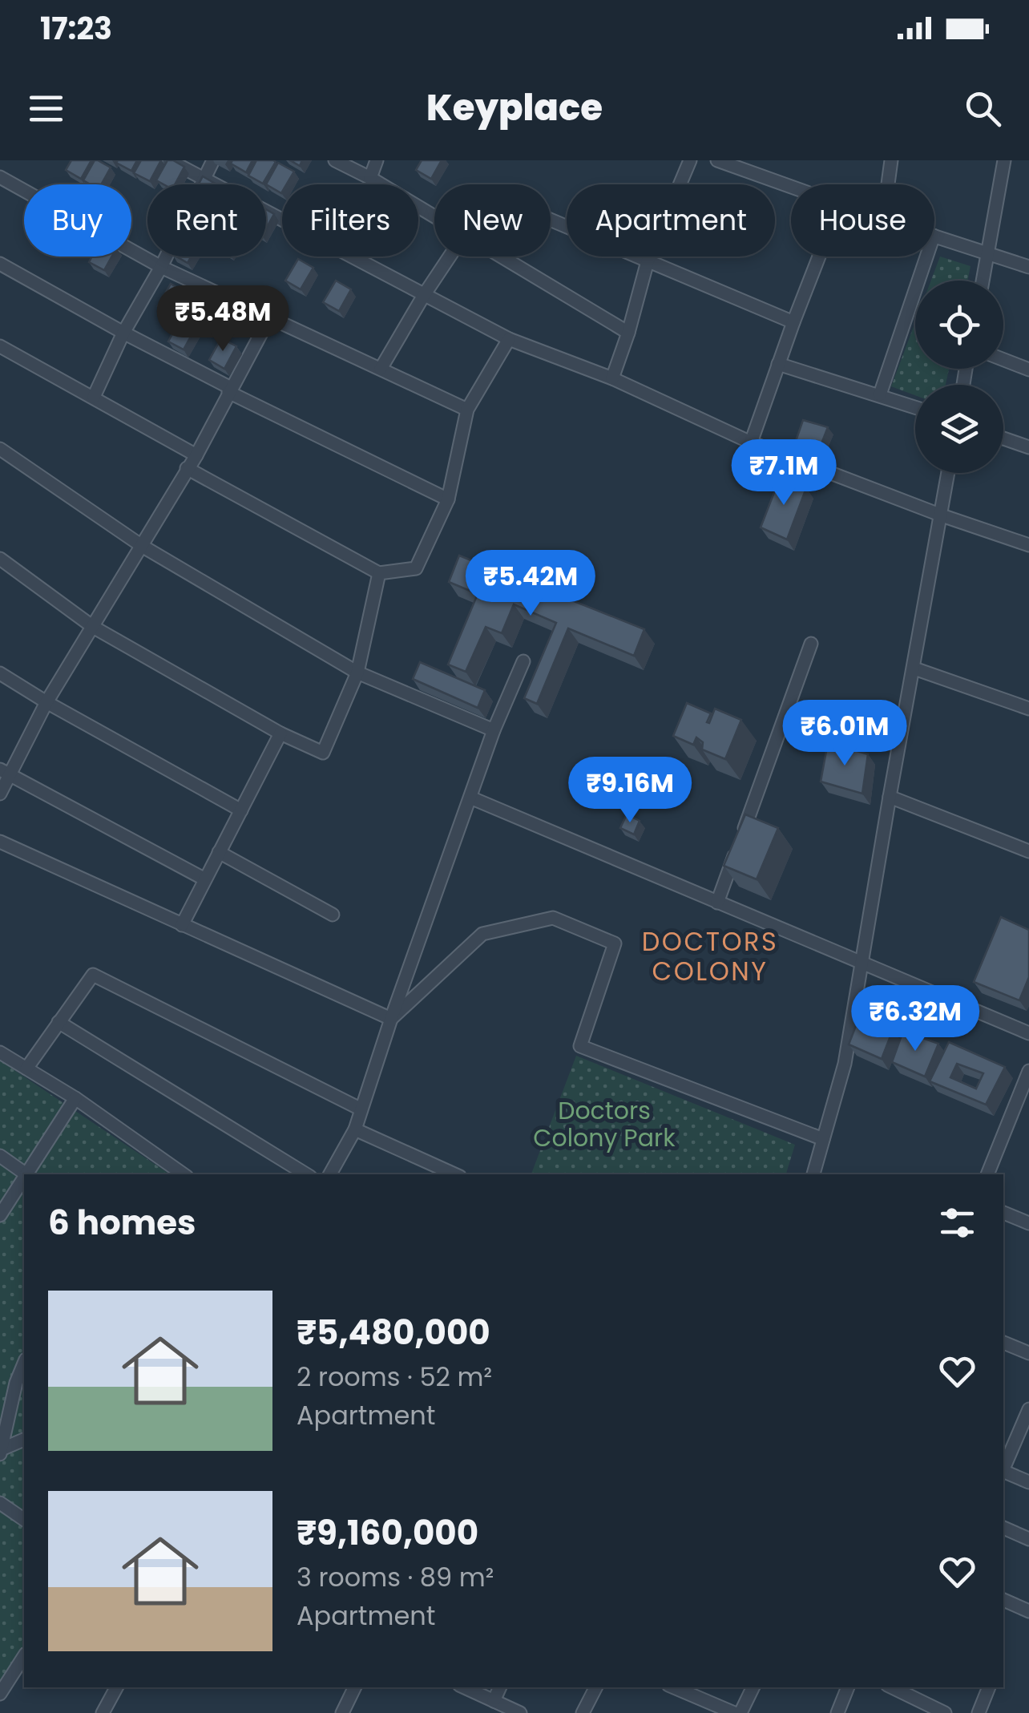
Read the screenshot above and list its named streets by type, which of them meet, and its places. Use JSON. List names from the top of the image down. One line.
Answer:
{"districts":["DOCTORS COLONY"],"parks":["Doctors Colony Park"],"page":{"status":"17:23","header":"Keyplace","chip":["Buy","Rent","Filters","New","Apartment","House"],"price":["₹5.48M","₹7.1M","₹5.42M","₹6.01M","₹9.16M","₹6.32M"],"heading":"6 homes","list":[{"name":"₹5,480,000","note":"2 rooms · 52 m² · Apartment"},{"name":"₹9,160,000","note":"3 rooms · 89 m² · Apartment"}]}}
